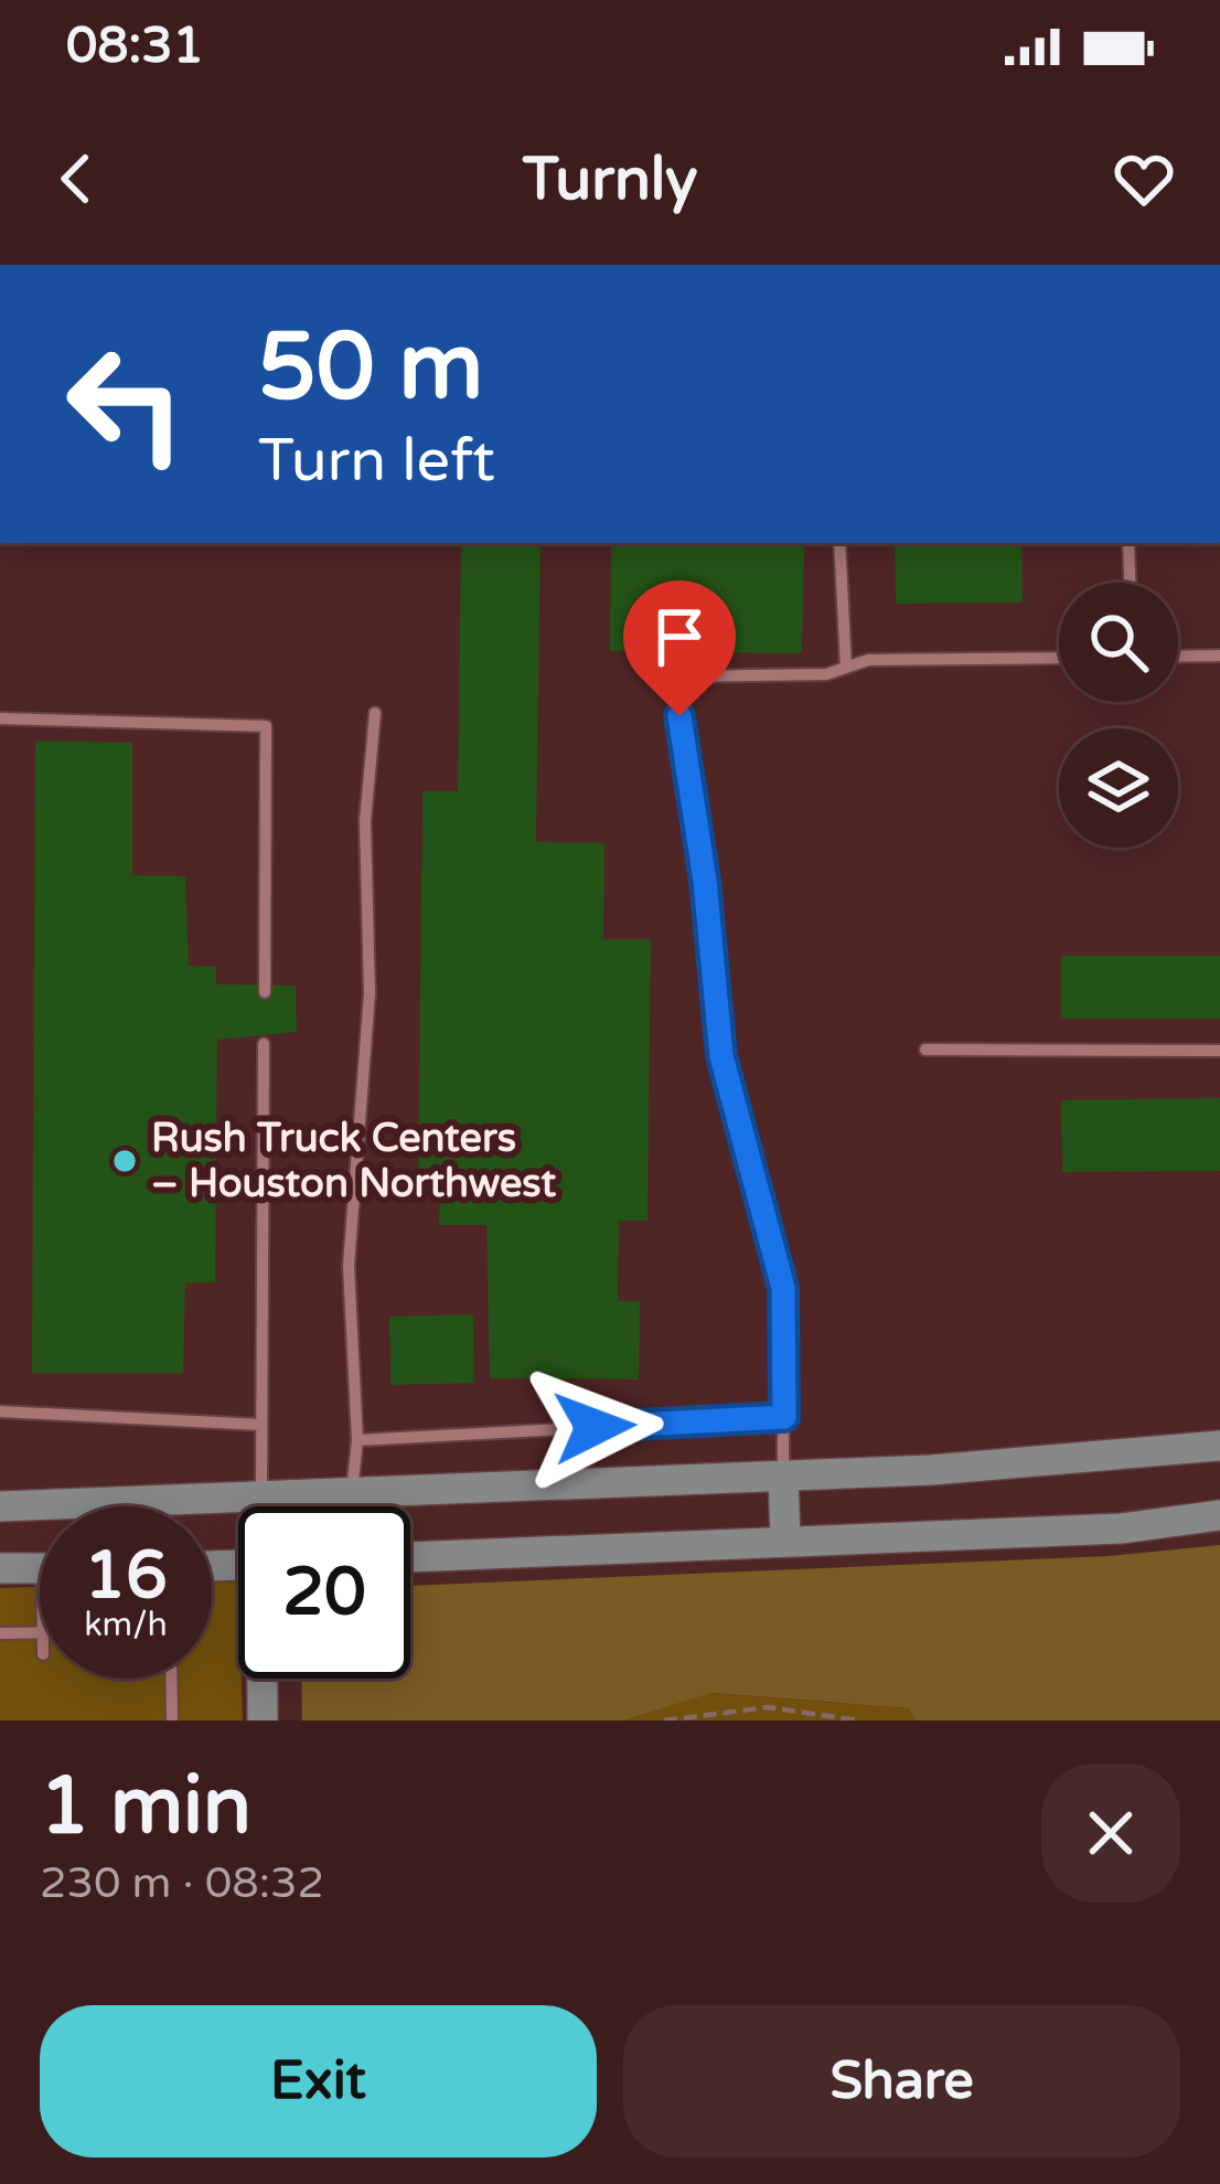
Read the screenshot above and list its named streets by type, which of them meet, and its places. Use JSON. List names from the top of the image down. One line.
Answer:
{"places":["Rush Truck Centers – Houston Northwest"],"page":{"status":"08:31","header":"Turnly","turn":["50 m","Turn left"],"speed":"16 km/h","limit":"20","heading":["1 min","230 m · 08:32"],"buttons":["Exit","Share"]}}
